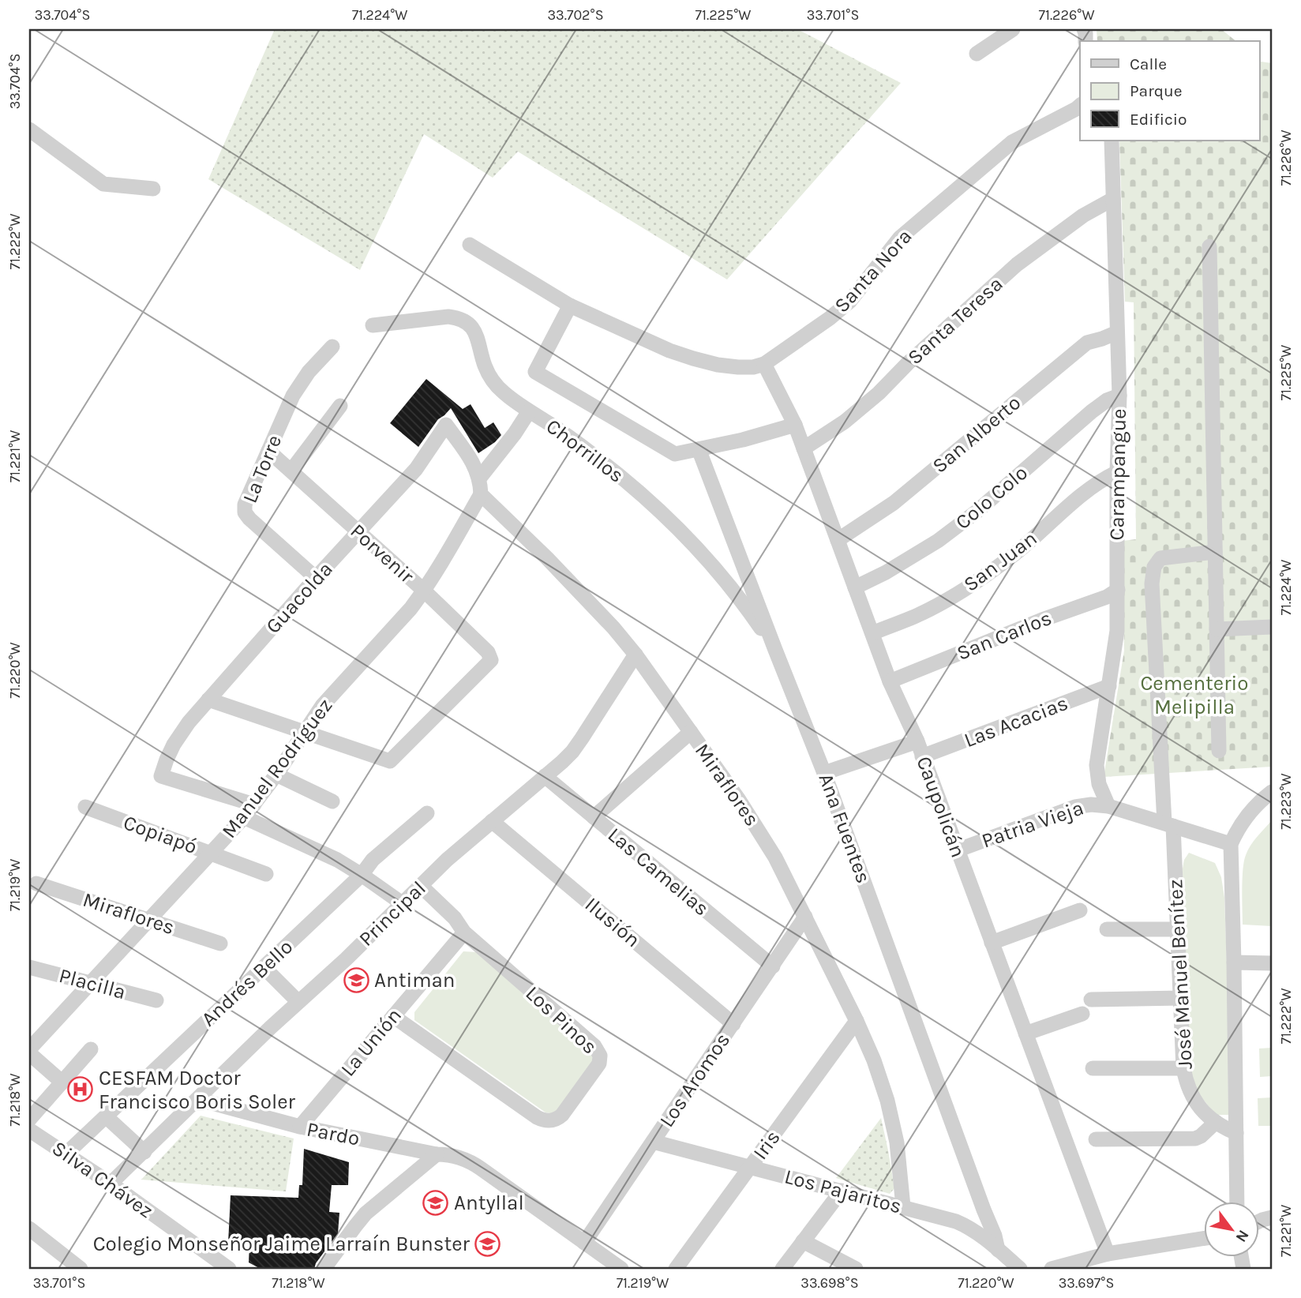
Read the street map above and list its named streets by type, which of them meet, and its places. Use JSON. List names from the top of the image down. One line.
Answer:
{"streets":{"street":["Santa Nora","Santa Teresa","San Alberto","Chorrillos","La Torre","Carampangue","Colo Colo","Porvenir","San Juan","Guacolda","San Carlos","Las Acacias","Manuel Rodríguez","Miraflores","Caupolicán","Patria Vieja","Ana Fuentes","Copiapó","Las Camelias","Principal","Ilusión","José Manuel Benítez","Andrés Bello","Placilla","Los Pinos","La Unión","Los Aromos","Pardo","Iris","Silva Chávez","Los Pajaritos"]},"crossings":[["Santa Nora","Caupolicán"],["Santa Teresa","Carampangue"],["Santa Teresa","Caupolicán"],["San Alberto","Carampangue"],["San Alberto","Caupolicán"],["Chorrillos","Ana Fuentes"],["La Torre","Porvenir"],["La Torre","Guacolda"],["Carampangue","Colo Colo"],["Carampangue","San Juan"],["Carampangue","San Carlos"],["Carampangue","Las Acacias"],["Carampangue","Patria Vieja"],["Colo Colo","Caupolicán"],["Porvenir","Guacolda"],["Porvenir","Manuel Rodríguez"],["San Juan","Caupolicán"],["Guacolda","Manuel Rodríguez"],["San Carlos","Caupolicán"],["Las Acacias","Caupolicán"],["Manuel Rodríguez","Miraflores"],["Manuel Rodríguez","Copiapó"],["Manuel Rodríguez","Placilla"],["Miraflores","Principal"],["Miraflores","Los Aromos"],["Miraflores","Iris"],["Miraflores","Los Pajaritos"],["Caupolicán","Patria Vieja"],["Patria Vieja","José Manuel Benítez"],["Ana Fuentes","Los Pajaritos"],["Las Camelias","Principal"],["Las Camelias","Los Aromos"],["Principal","Ilusión"],["Principal","Los Pinos"],["Principal","Pardo"],["Principal","Silva Chávez"],["Ilusión","Los Aromos"],["Andrés Bello","Silva Chávez"],["Los Pinos","La Unión"],["La Unión","Pardo"],["Los Aromos","Pardo"],["Los Aromos","Los Pajaritos"],["Iris","Los Pajaritos"]],"parks":["Cementerio Melipilla"],"places":{"school or university":["Antiman","Antyllal","Colegio Monseñor Jaime Larraín Bunster"],"hospital":["CESFAM Doctor Francisco Boris Soler"]},"legend":["Calle","Parque","Edificio"],"north":"bottom right","coordinates":["33.704°S","71.224°W","33.702°S","71.225°W","33.701°S","71.226°W","71.222°W","71.221°W","71.220°W","71.223°W","71.219°W","71.218°W","33.698°S","33.697°S"]}
